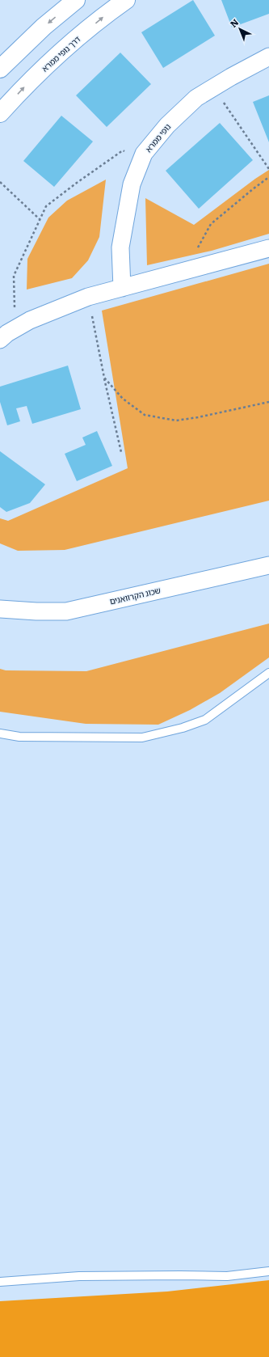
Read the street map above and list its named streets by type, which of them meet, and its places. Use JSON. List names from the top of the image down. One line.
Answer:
{"streets":{"main road":["דרך נופי ממרא"],"street":["נופי ממרא","שכונ הקרוואנים"]},"north":"top left"}
